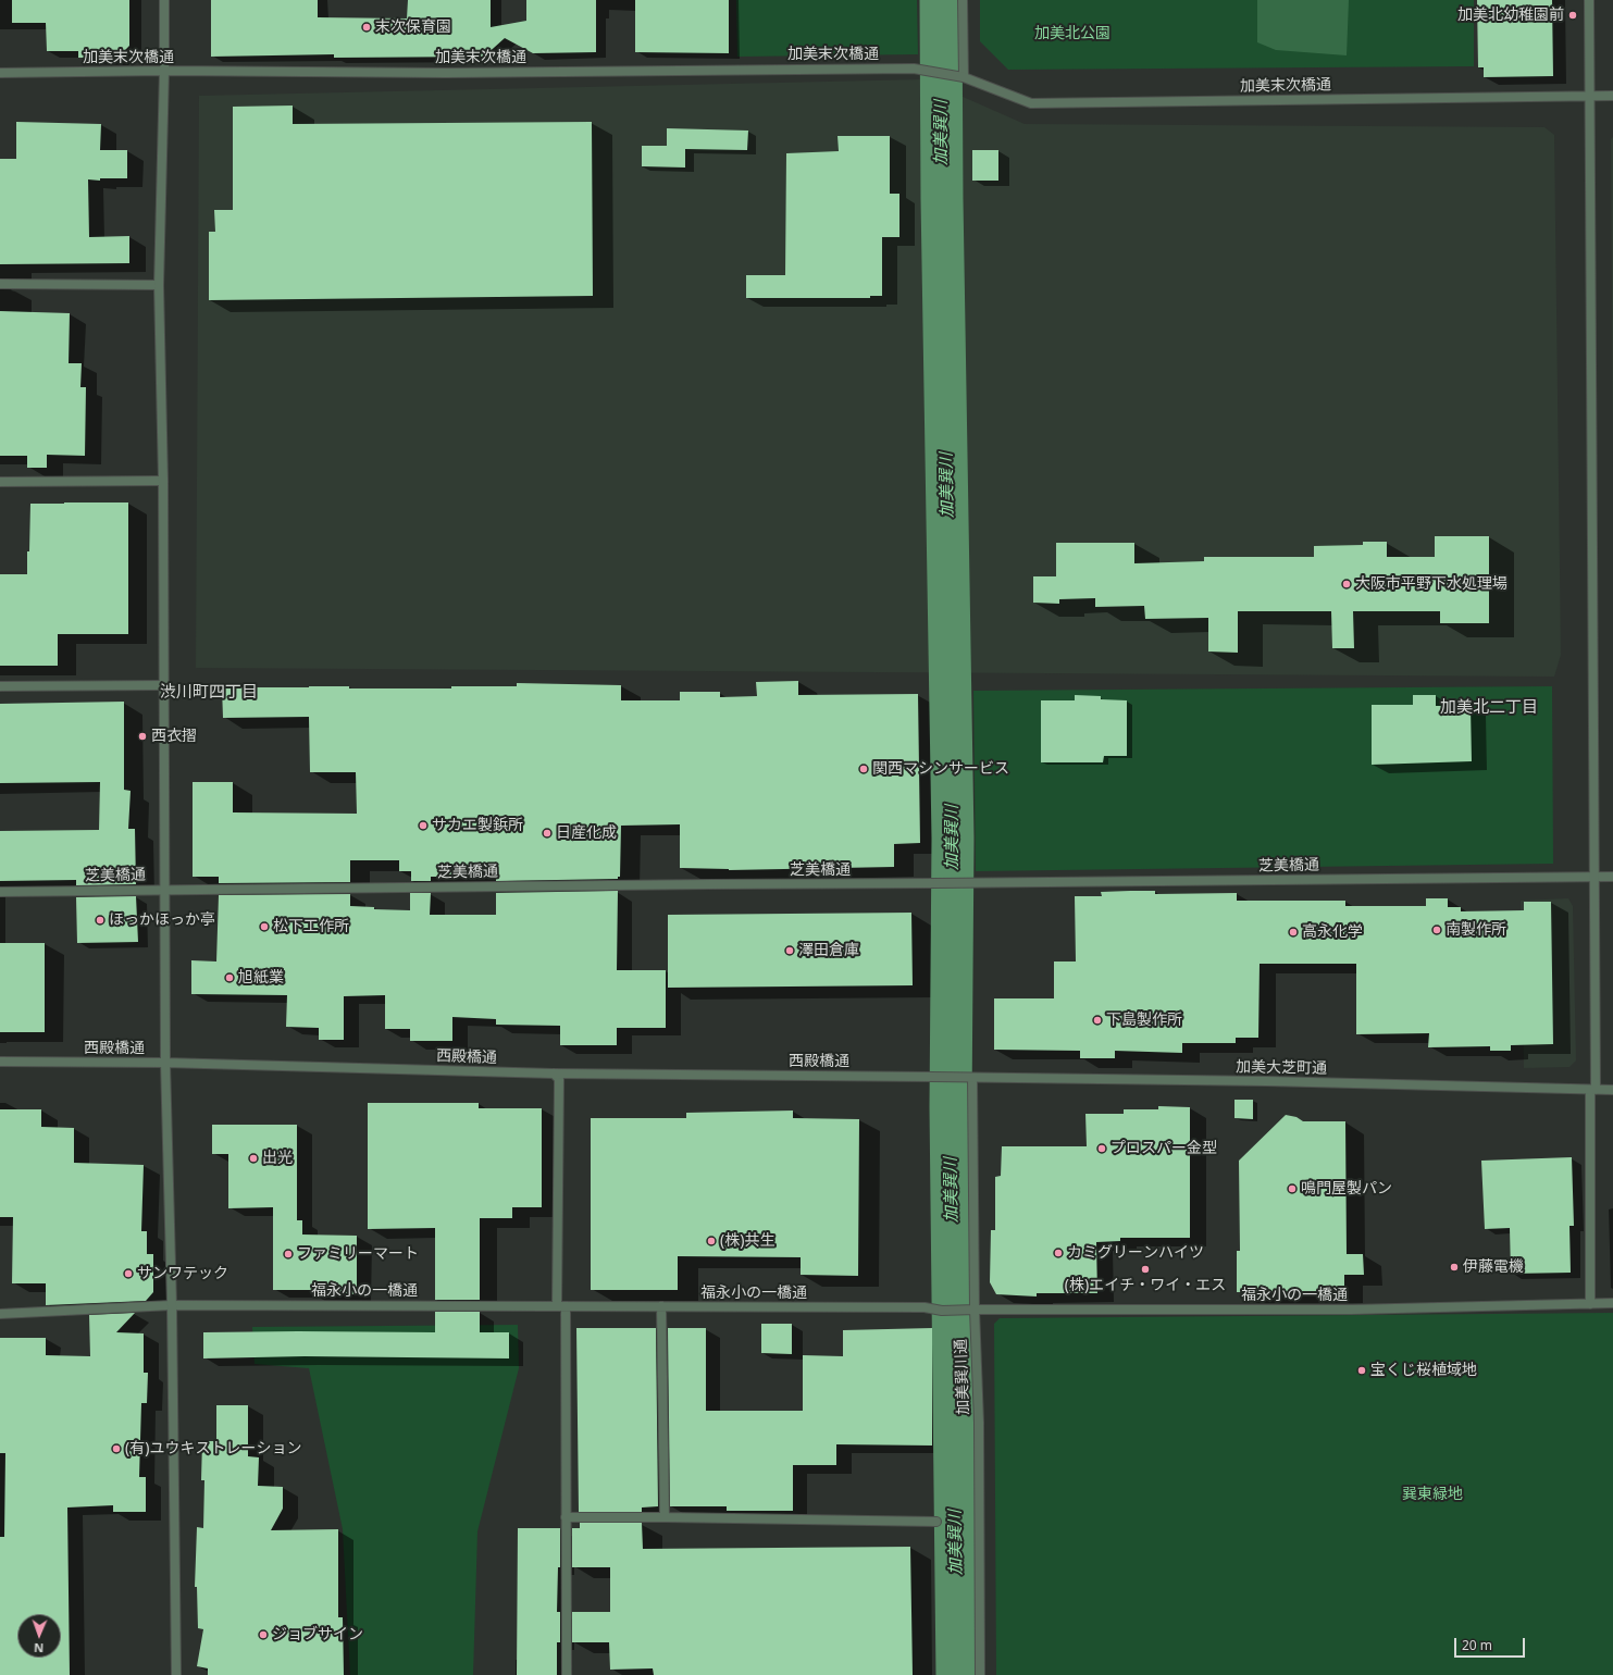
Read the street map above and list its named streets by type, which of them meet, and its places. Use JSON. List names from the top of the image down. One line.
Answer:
{"streets":{"street":["加美末次橋通","芝美橋通","西殿橋通","加美大芝町通","福永小の一橋通","加美巽川通"]},"crossings":[["西殿橋通","加美大芝町通"],["加美大芝町通","加美巽川通"],["福永小の一橋通","加美巽川通"]],"districts":["渋川町四丁目","加美北二丁目"],"water":["加美巽川"],"parks":["加美北公園","巽東緑地"],"places":["加美北幼稚園前","末次保育園","大阪市平野下水処理場","西衣摺","関西マシンサービス","サカエ製鋲所","日産化成","ほっかほっか亭","松下工作所","南製作所","高永化学","澤田倉庫","旭紙業","下島製作所","プロスパー金型","出光","鳴門屋製パン","(株)共生","カミグリーンハイツ","ファミリーマート","伊藤電機","(株)エイチ・ワイ・エス","サンワテック","宝くじ桜植域地","(有)ユウキストレーション","ジョブサイン"],"scale_bar":"20 m","north":"bottom"}
